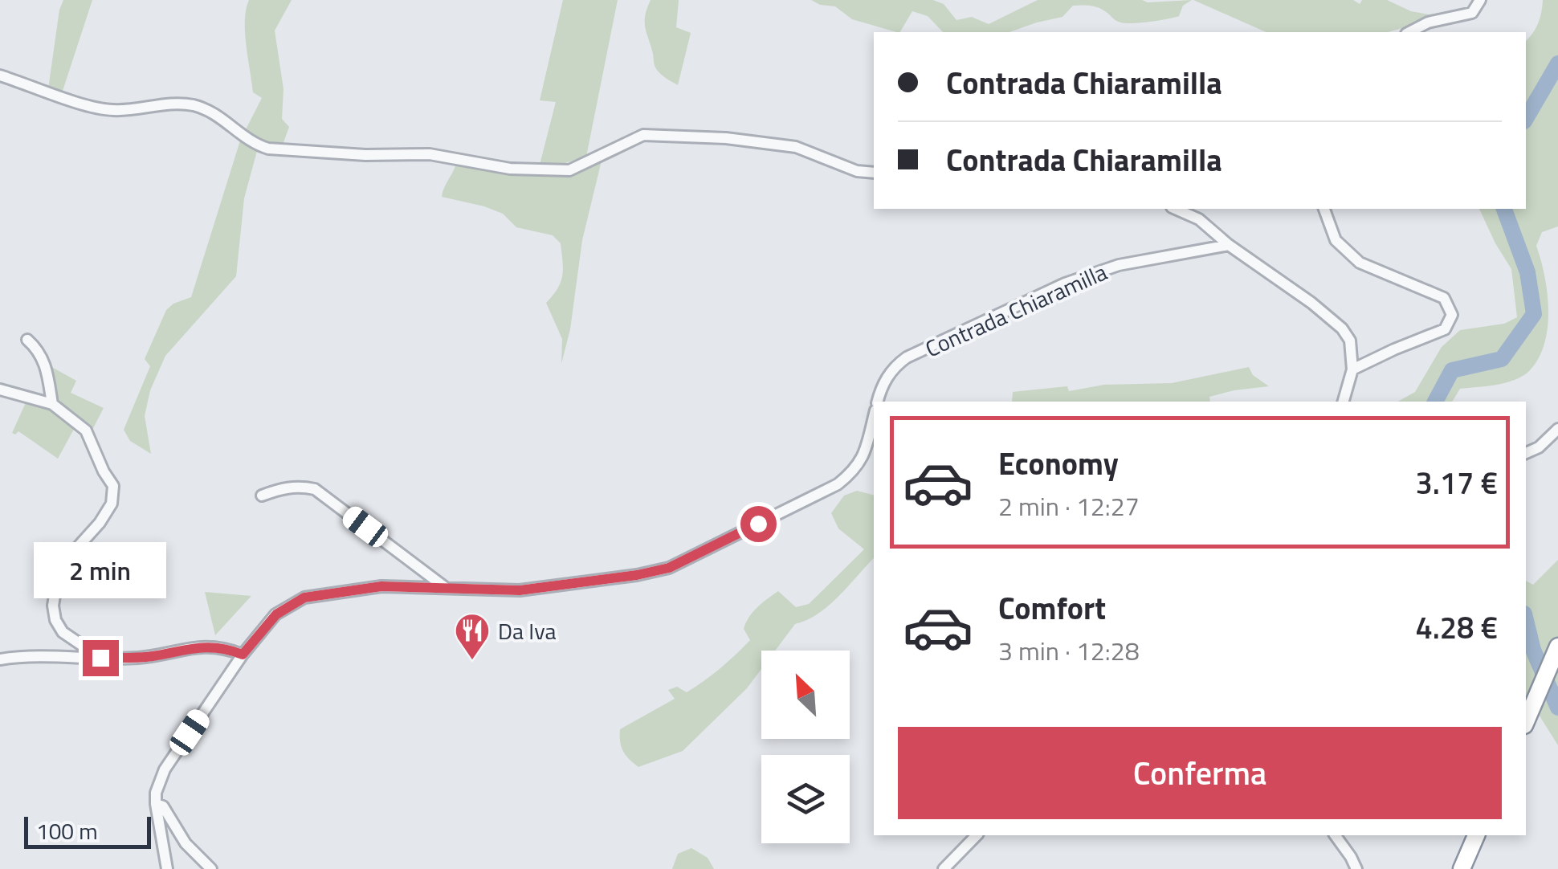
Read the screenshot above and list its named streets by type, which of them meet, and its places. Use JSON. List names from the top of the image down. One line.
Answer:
{"streets":{"street":["Contrada Chiaramilla"]},"places":{"restaurant":["Da Iva"]},"scale_bar":"100 m","north":"top left","page":{"banner":["Contrada Chiaramilla","Contrada Chiaramilla"],"list":[{"name":"Economy","note":"2 min · 12:27","value":"3.17 €"},{"name":"Comfort","note":"3 min · 12:28","value":"4.28 €"}],"bubble":"2 min","buttons":"Conferma","scale":"100 m"}}
